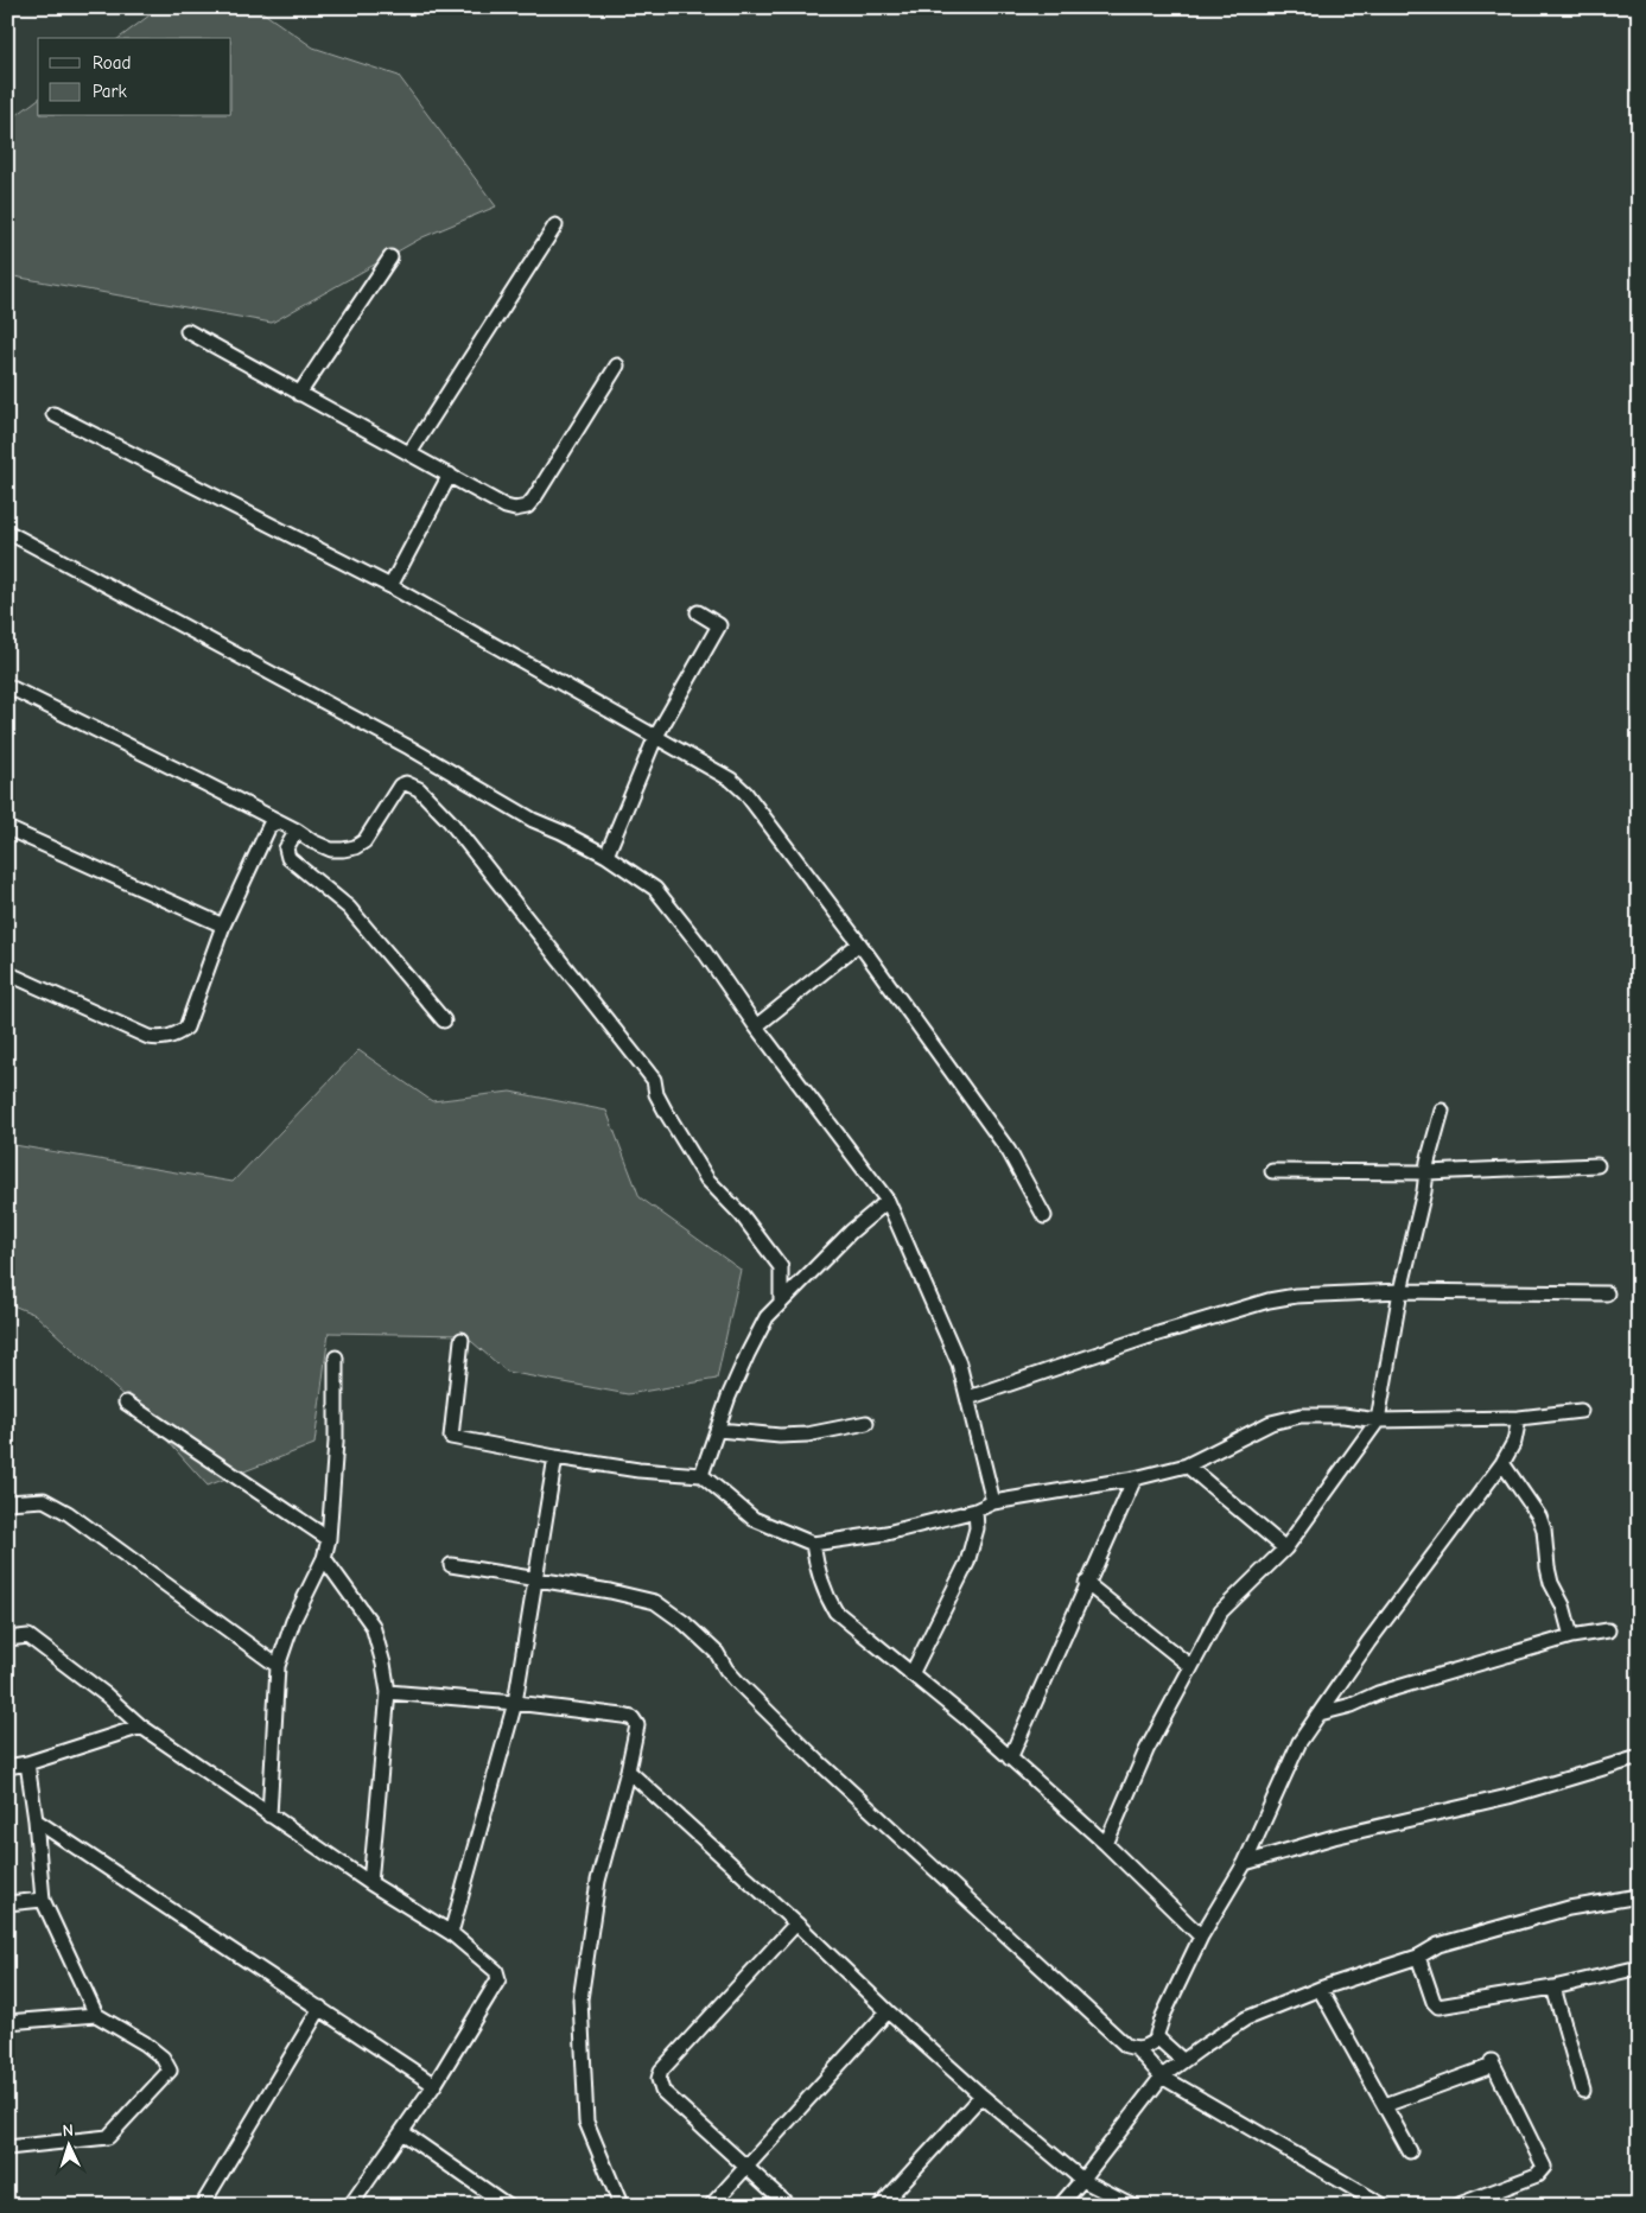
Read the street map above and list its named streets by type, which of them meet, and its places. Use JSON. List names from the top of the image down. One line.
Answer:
{"legend":["Road","Park"],"north":"top"}
